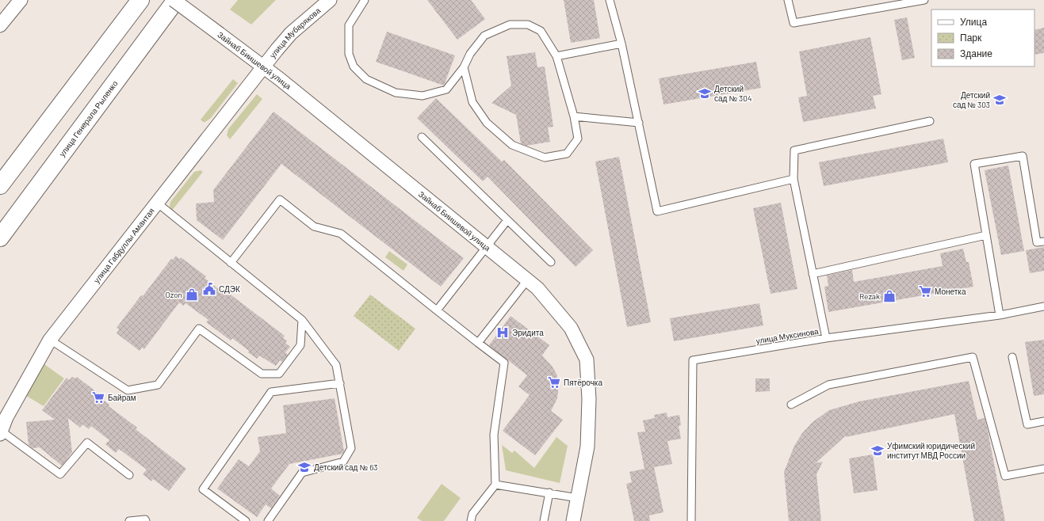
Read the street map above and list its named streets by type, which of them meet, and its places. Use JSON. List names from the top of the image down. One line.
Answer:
{"streets":{"main road":["улица Генерала Рыленко"],"street":["улица Мубарякова","Зайнаб Биишевой улица","улица Габдуллы Амантая"],"lane":["улица Муксинова"]},"crossings":[["улица Мубарякова","Зайнаб Биишевой улица"],["улица Мубарякова","улица Габдуллы Амантая"],["Зайнаб Биишевой улица","улица Генерала Рыленко"],["Зайнаб Биишевой улица","улица Габдуллы Амантая"]],"places":{"school or university":["Детский сад № 304","Детский сад № 303","Уфимский юридический институт МВД России","Детский сад № 63"],"public building":["СДЭК"],"supermarket":["Монетка","Пятёрочка","Байрам"],"shop":["Ozon","Rezak"],"hospital":["Эридита"]},"legend":["Улица","Парк","Здание"]}
